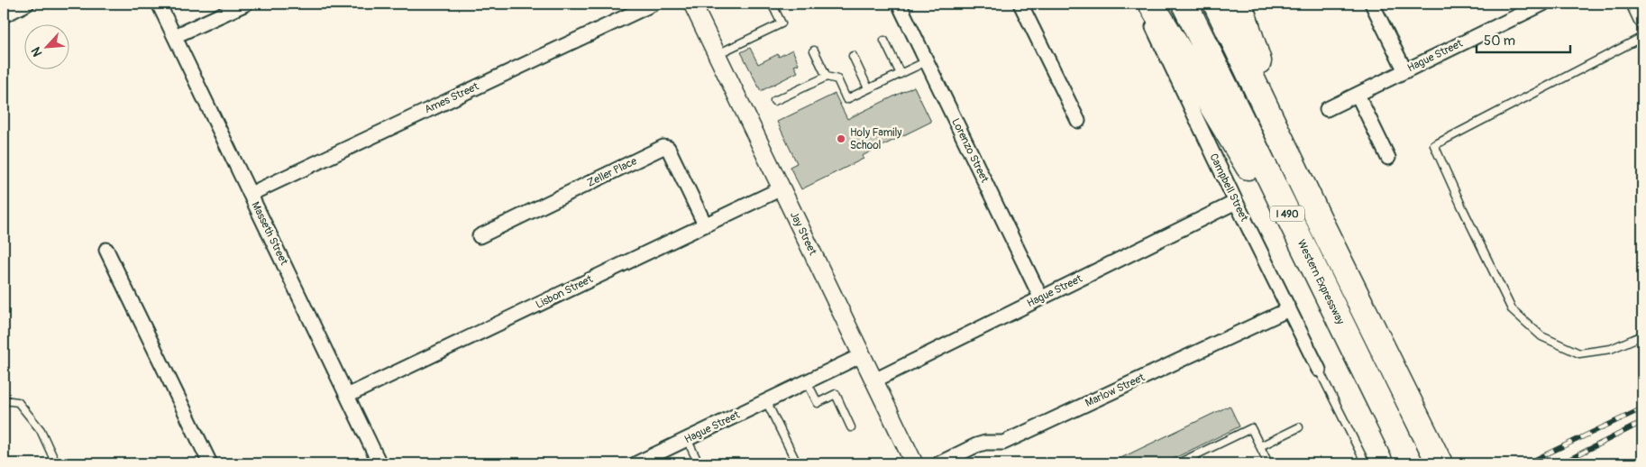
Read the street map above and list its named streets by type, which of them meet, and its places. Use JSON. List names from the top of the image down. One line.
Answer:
{"streets":{"highway":["I 490","Western Expressway"],"street":["Hague Street","Ames Street","Lorenzo Street","Zeller Place","Campbell Street","Masseth Street","Jay Street","Lisbon Street","Marlow Street"]},"crossings":[["Hague Street","Lorenzo Street"],["Hague Street","Campbell Street"],["Hague Street","Jay Street"],["Ames Street","Masseth Street"],["Zeller Place","Lisbon Street"],["Campbell Street","Marlow Street"],["Masseth Street","Lisbon Street"],["Jay Street","Lisbon Street"]],"places":["Holy Family School"],"scale_bar":"50 m","north":"bottom left"}
